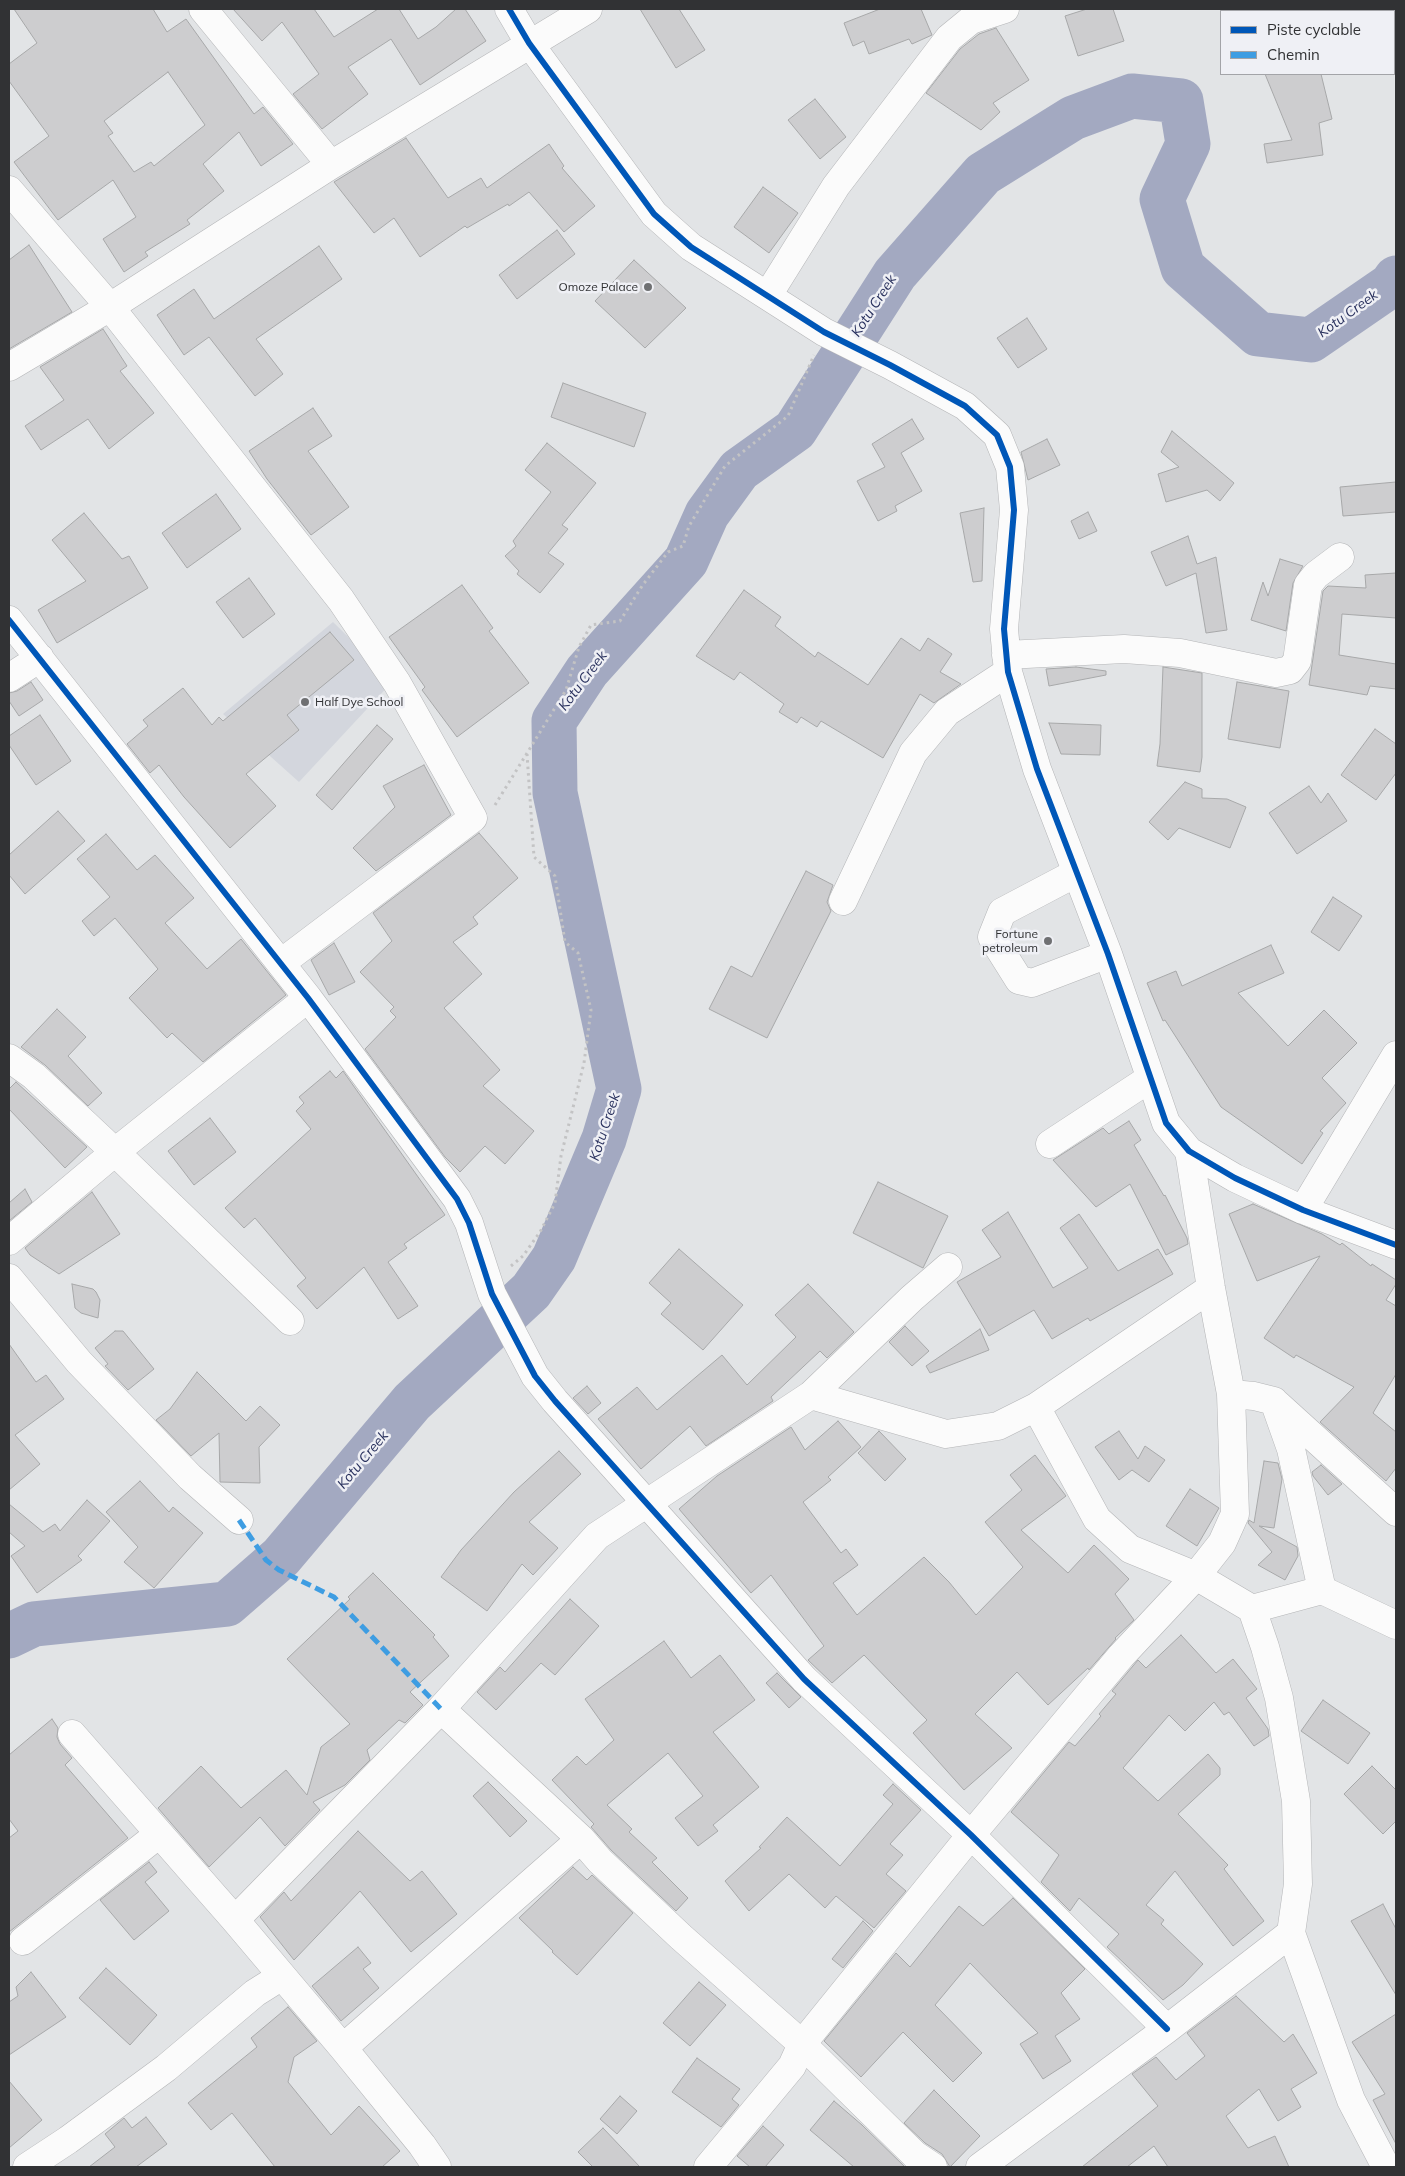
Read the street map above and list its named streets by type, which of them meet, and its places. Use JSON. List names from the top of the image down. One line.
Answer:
{"water":["Kotu Creek"],"places":["Omoze Palace","Half Dye School","Fortune petroleum"],"legend":["Piste cyclable","Chemin"]}
